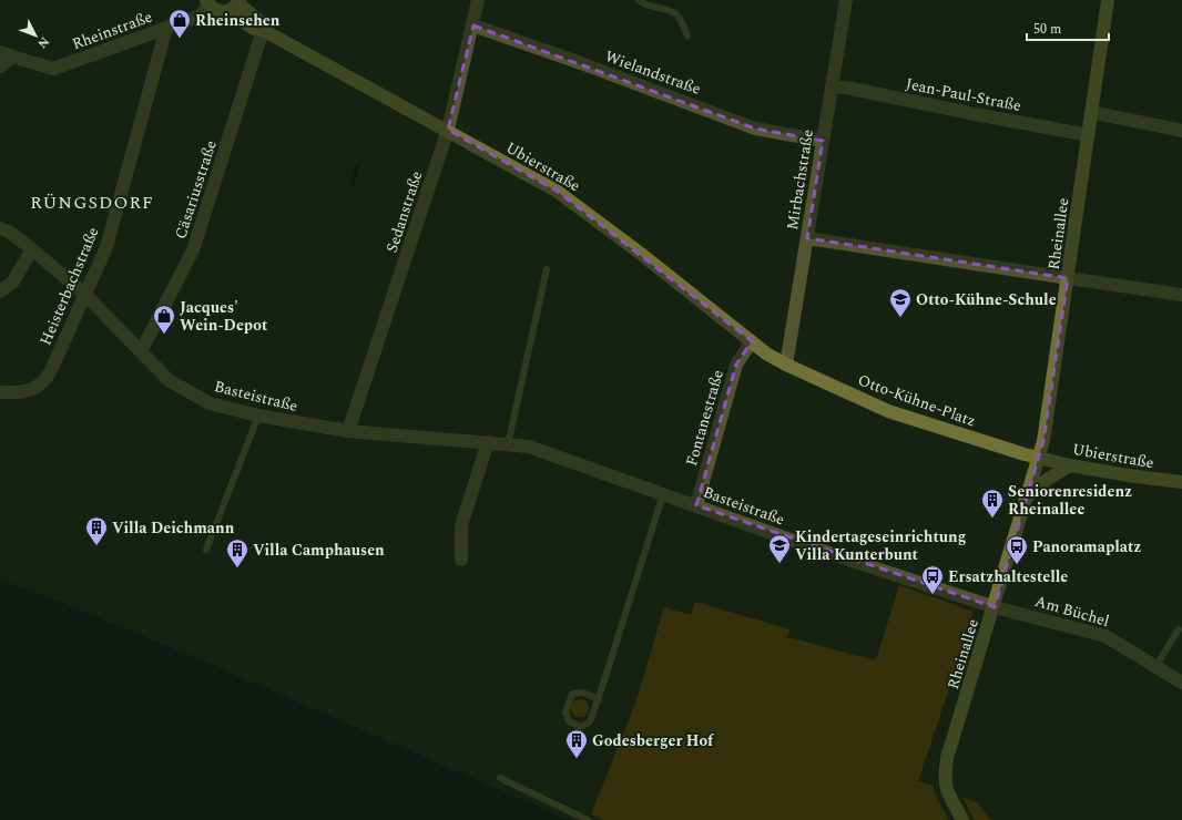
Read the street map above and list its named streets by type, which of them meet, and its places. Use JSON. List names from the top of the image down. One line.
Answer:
{"streets":{"main road":["Ubierstraße","Rheinallee","Otto-Kühne-Platz"],"street":["Rheinstraße","Wielandstraße","Jean-Paul-Straße","Mirbachstraße","Cäsariusstraße","Sedanstraße","Heisterbachstraße","Basteistraße","Fontanestraße","Am Büchel"]},"crossings":[["Rheinstraße","Ubierstraße"],["Rheinstraße","Heisterbachstraße"],["Wielandstraße","Mirbachstraße"],["Wielandstraße","Sedanstraße"],["Jean-Paul-Straße","Mirbachstraße"],["Jean-Paul-Straße","Rheinallee"],["Ubierstraße","Mirbachstraße"],["Ubierstraße","Cäsariusstraße"],["Ubierstraße","Sedanstraße"],["Ubierstraße","Rheinallee"],["Ubierstraße","Otto-Kühne-Platz"],["Ubierstraße","Fontanestraße"],["Mirbachstraße","Otto-Kühne-Platz"],["Cäsariusstraße","Basteistraße"],["Sedanstraße","Basteistraße"],["Rheinallee","Basteistraße"],["Rheinallee","Otto-Kühne-Platz"],["Rheinallee","Am Büchel"],["Heisterbachstraße","Basteistraße"],["Basteistraße","Fontanestraße"],["Basteistraße","Am Büchel"]],"districts":["RÜNGSDORF"],"places":{"shop":["Rheinsehen","Jacques' Wein-Depot"],"school or university":["Otto-Kühne-Schule","Kindertageseinrichtung Villa Kunterbunt"],"building":["Seniorenresidenz Rheinallee","Villa Deichmann","Villa Camphausen","Godesberger Hof"],"bus stop":["Panoramaplatz","Ersatzhaltestelle"]},"scale_bar":"50 m","north":"bottom right"}
